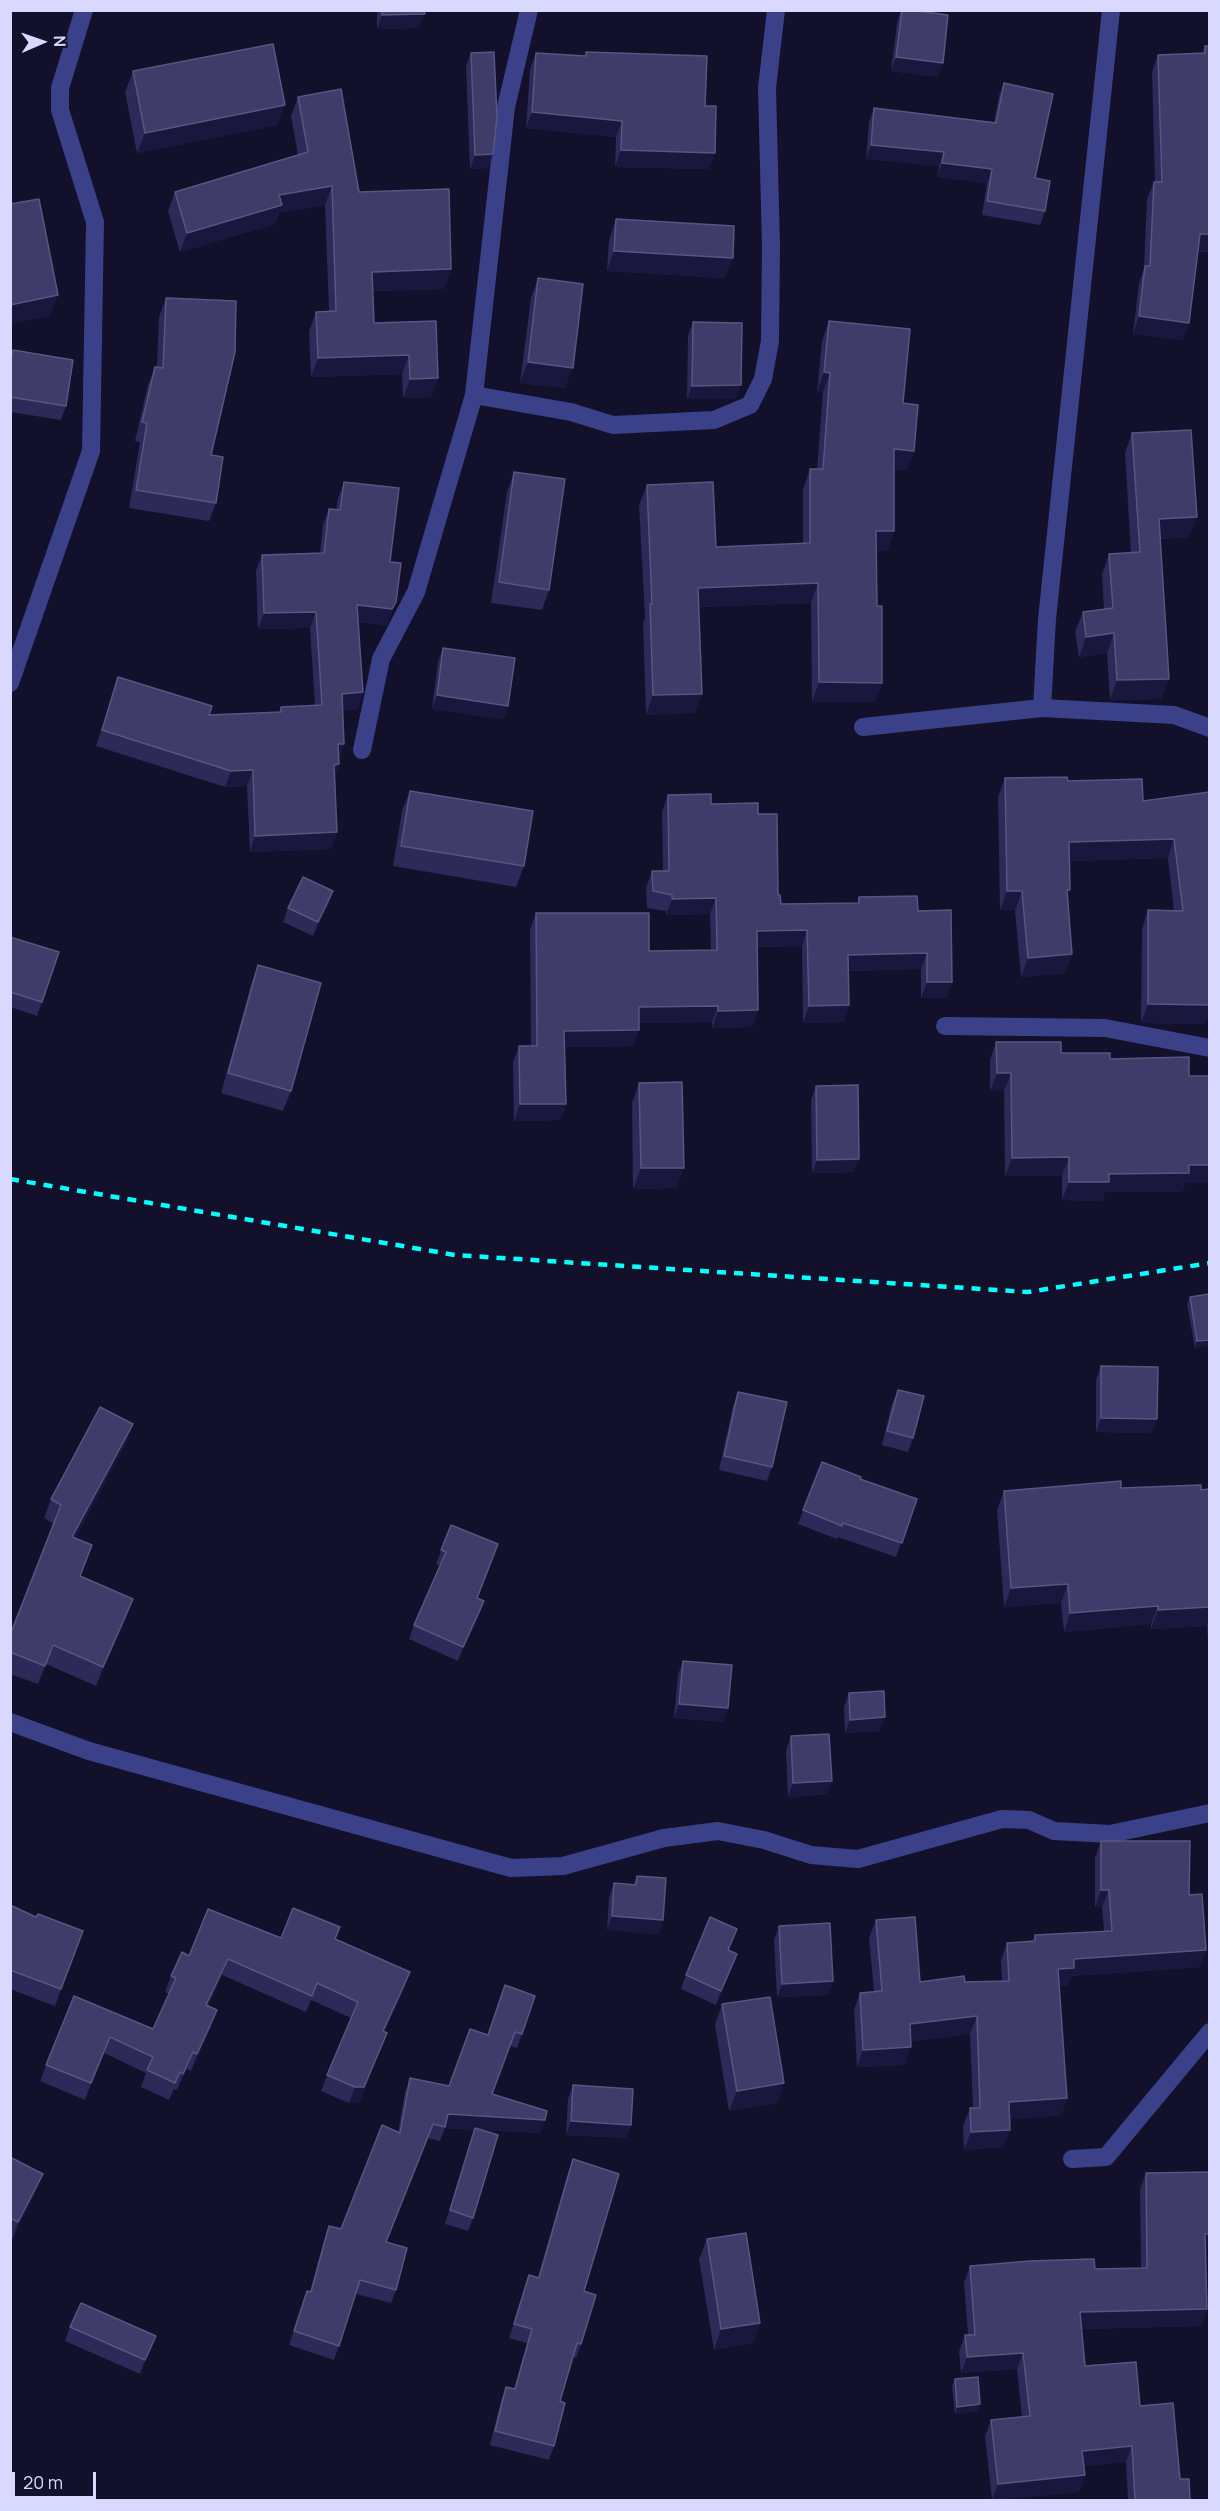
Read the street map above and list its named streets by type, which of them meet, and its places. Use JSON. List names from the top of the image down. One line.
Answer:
{"scale_bar":"20 m","north":"right"}
